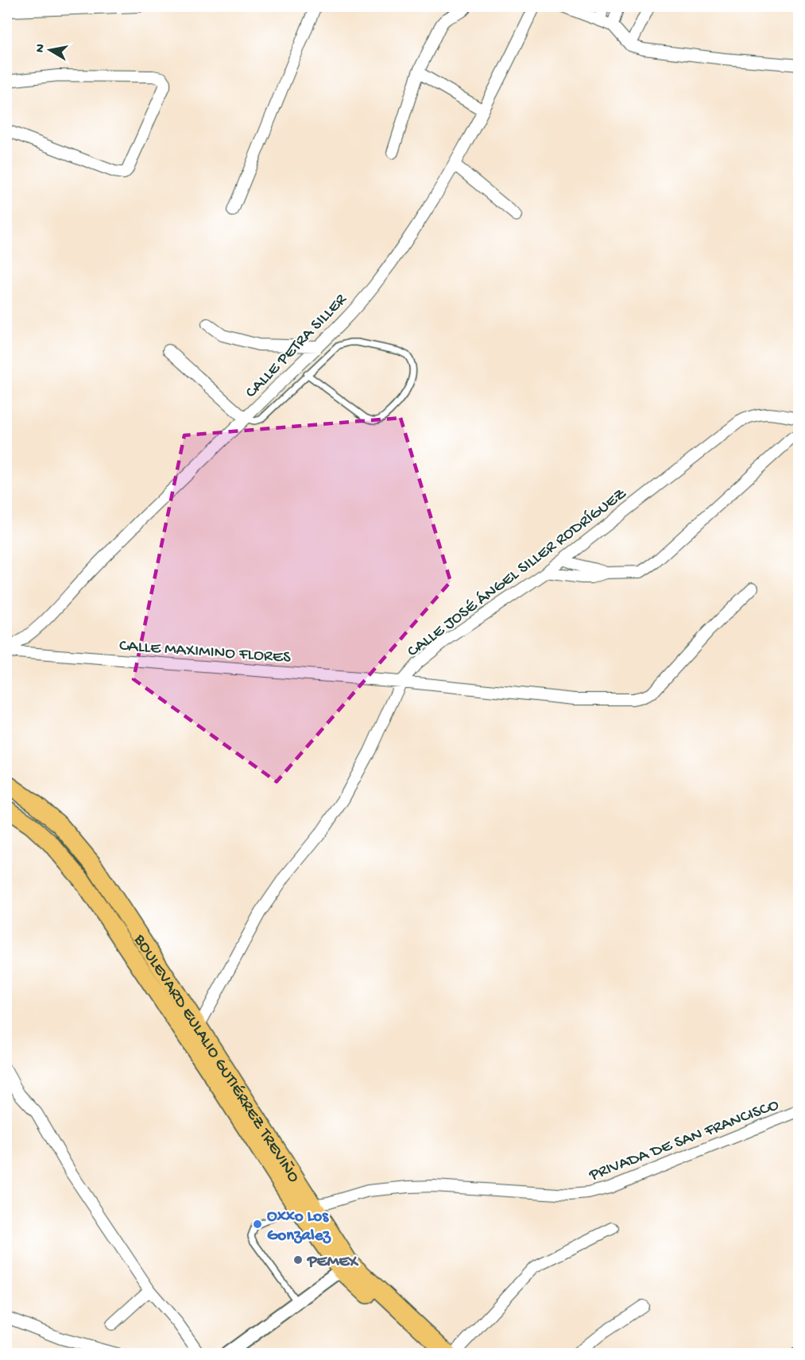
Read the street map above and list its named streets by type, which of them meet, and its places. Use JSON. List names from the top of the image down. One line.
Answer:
{"streets":{"main road":["BOULEVARD EULALIO GUTIÉRREZ TREVIÑO"],"street":["CALLE PETRA SILLER","CALLE JOSÉ ÁNGEL SILLER RODRÍGUEZ","CALLE MAXIMINO FLORES","PRIVADA DE SAN FRANCISCO"]},"crossings":[["CALLE PETRA SILLER","CALLE MAXIMINO FLORES"],["CALLE JOSÉ ÁNGEL SILLER RODRÍGUEZ","CALLE MAXIMINO FLORES"],["CALLE JOSÉ ÁNGEL SILLER RODRÍGUEZ","BOULEVARD EULALIO GUTIÉRREZ TREVIÑO"],["BOULEVARD EULALIO GUTIÉRREZ TREVIÑO","PRIVADA DE SAN FRANCISCO"]],"places":["Oxxo Los Gonzalez","PEMEX"],"north":"left"}
